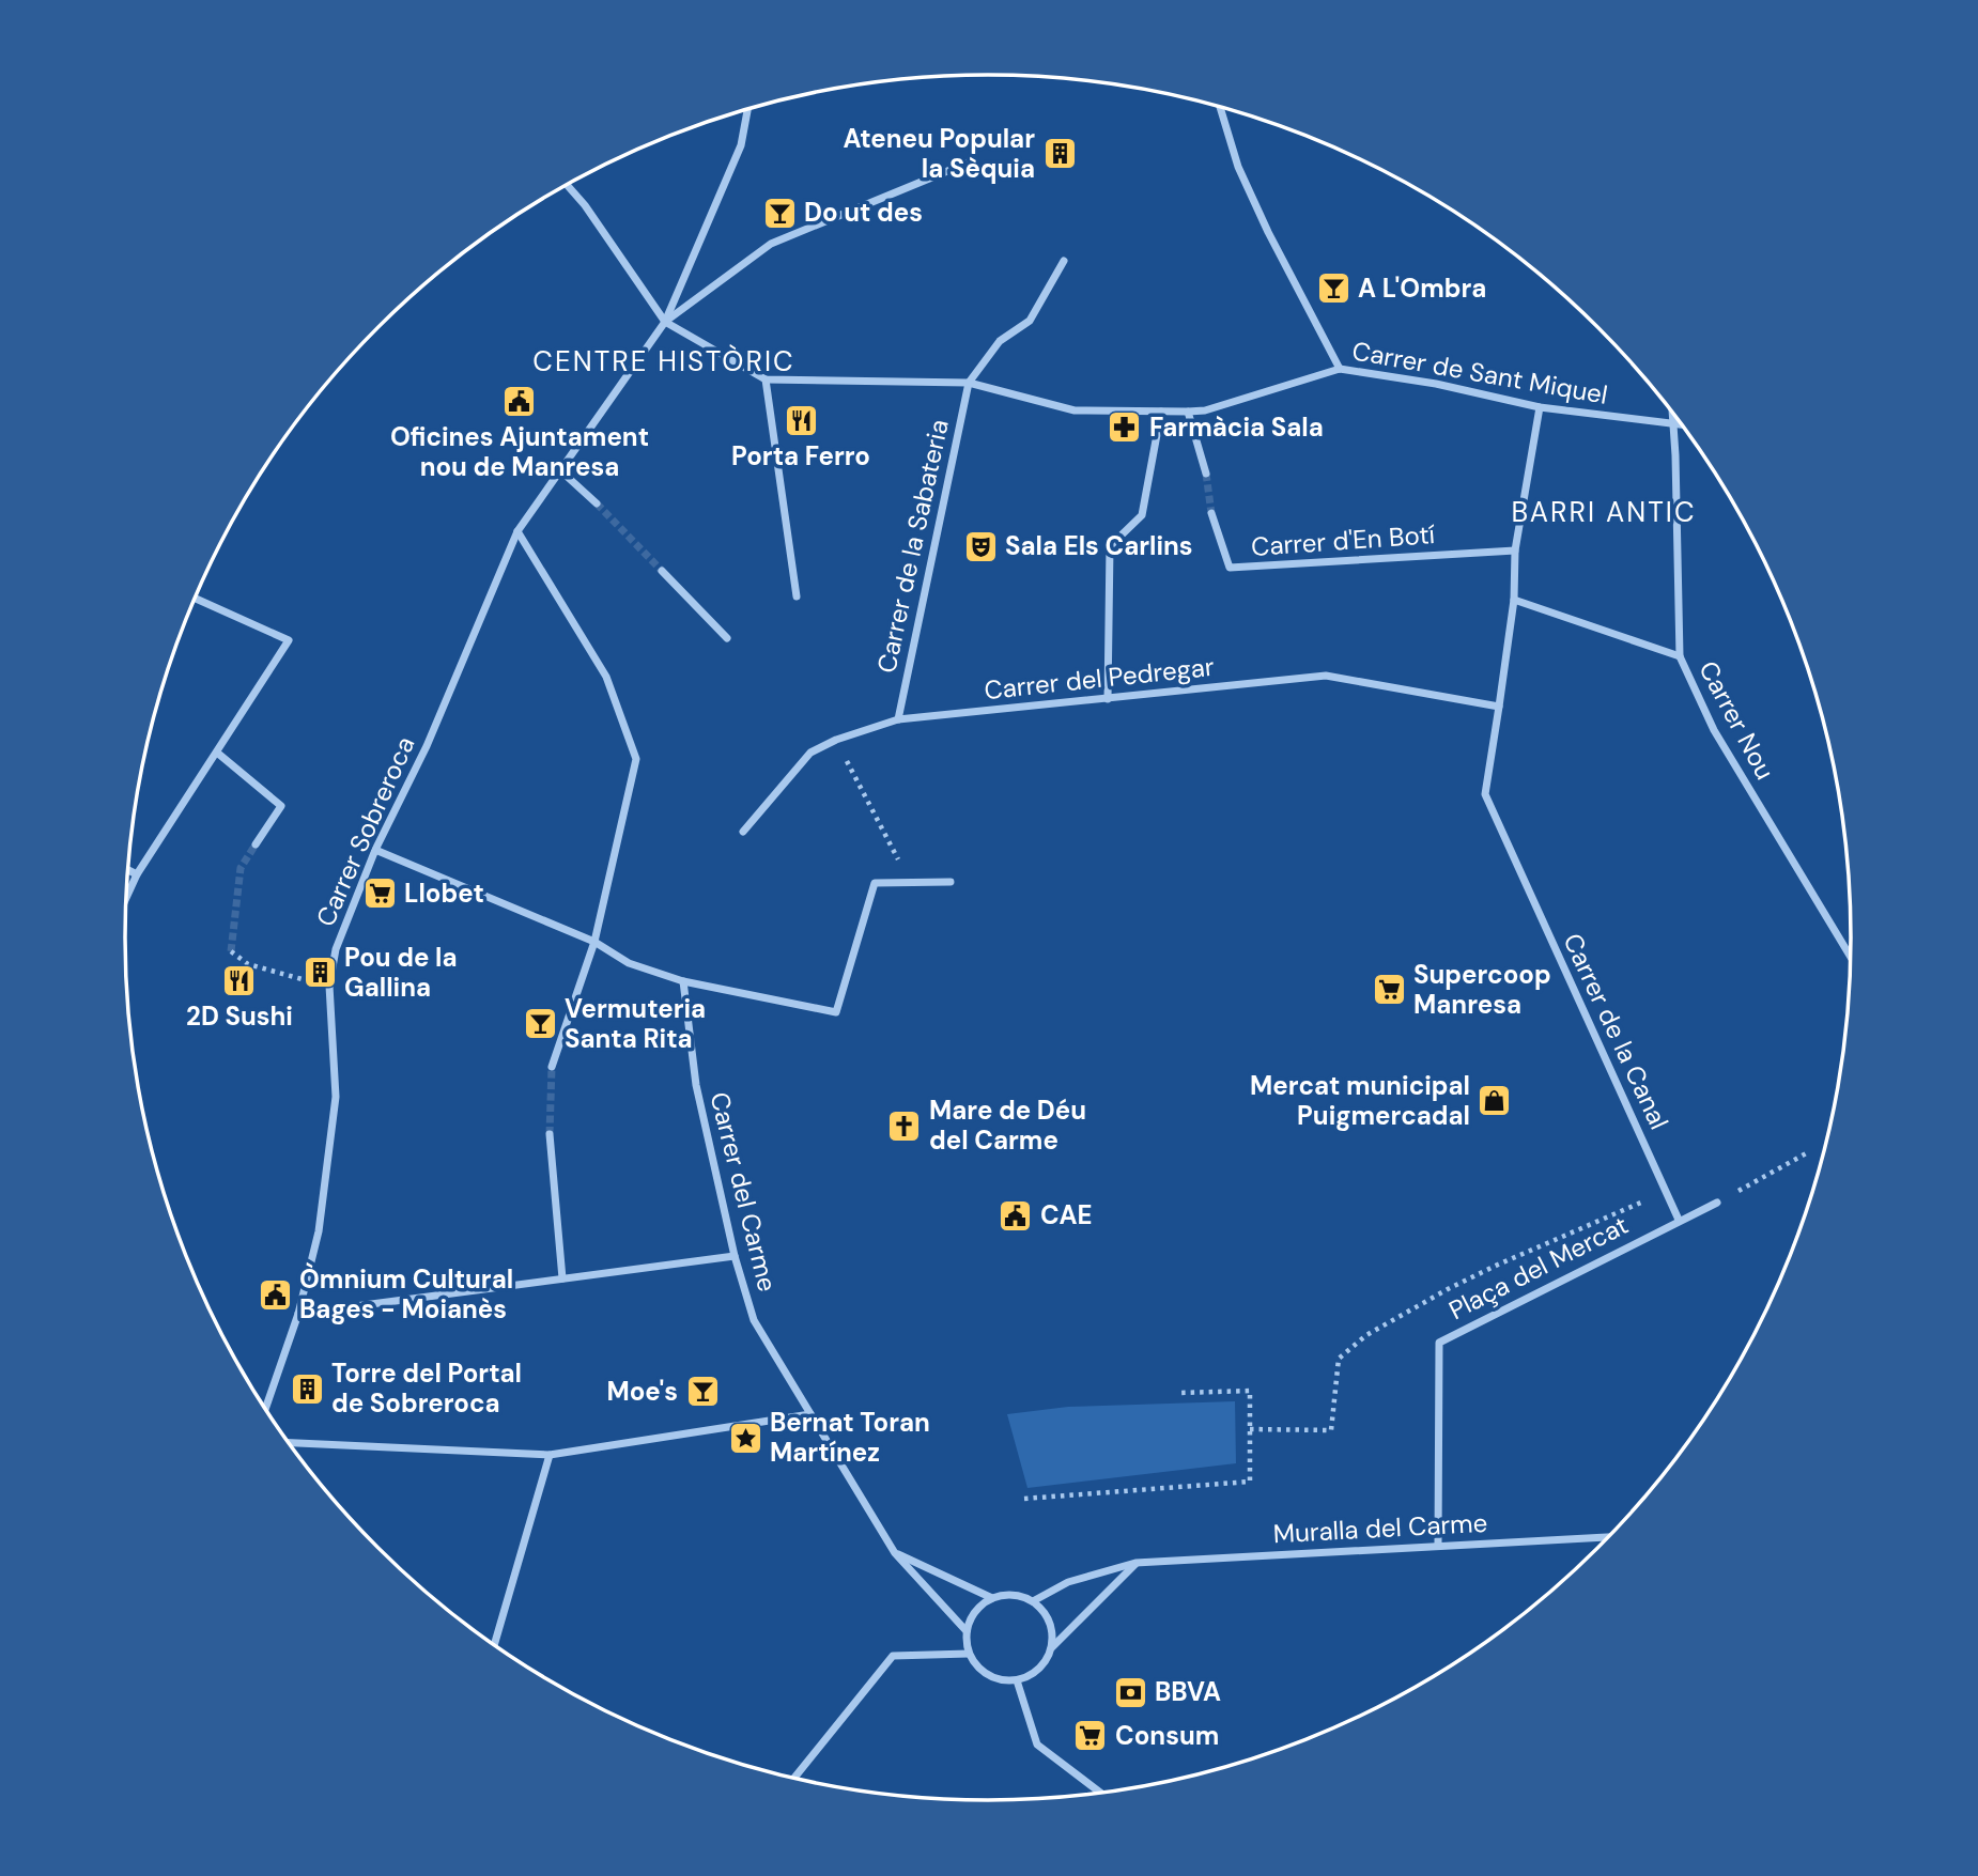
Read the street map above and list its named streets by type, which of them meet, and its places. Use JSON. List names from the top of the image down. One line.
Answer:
{"streets":{"street":["Carrer de Sant Miquel","Carrer d'En Botí","Carrer de la Sabateria","Carrer del Pedregar","Carrer Nou","Carrer Sobreroca","Carrer de la Canal","Carrer del Carme","Plaça del Mercat","Muralla del Carme"]},"crossings":[["Carrer de Sant Miquel","Carrer de la Sabateria"],["Carrer de Sant Miquel","Carrer Nou"],["Carrer de Sant Miquel","Carrer de la Canal"],["Carrer d'En Botí","Carrer de la Canal"],["Carrer de la Sabateria","Carrer del Pedregar"],["Carrer del Pedregar","Carrer de la Canal"],["Carrer de la Canal","Plaça del Mercat"],["Carrer del Carme","Muralla del Carme"],["Plaça del Mercat","Muralla del Carme"]],"districts":["CENTRE HISTÒRIC","BARRI ANTIC"],"places":{"building":["Ateneu Popular la Sèquia","Pou de la Gallina","Torre del Portal de Sobreroca"],"bar":["Do ut des","A L'Ombra","Vermuteria Santa Rita","Moe's"],"public building":["Oficines Ajuntament nou de Manresa","CAE","Òmnium Cultural Bages - Moianès"],"restaurant":["Porta Ferro","2D Sushi"],"pharmacy":["Farmàcia Sala"],"theatre":["Sala Els Carlins"],"supermarket":["Llobet","Supercoop Manresa","Consum"],"shop":["Mercat municipal Puigmercadal"],"church":["Mare de Déu del Carme"],"place":["Bernat Toran Martínez"],"bank":["BBVA"]}}
